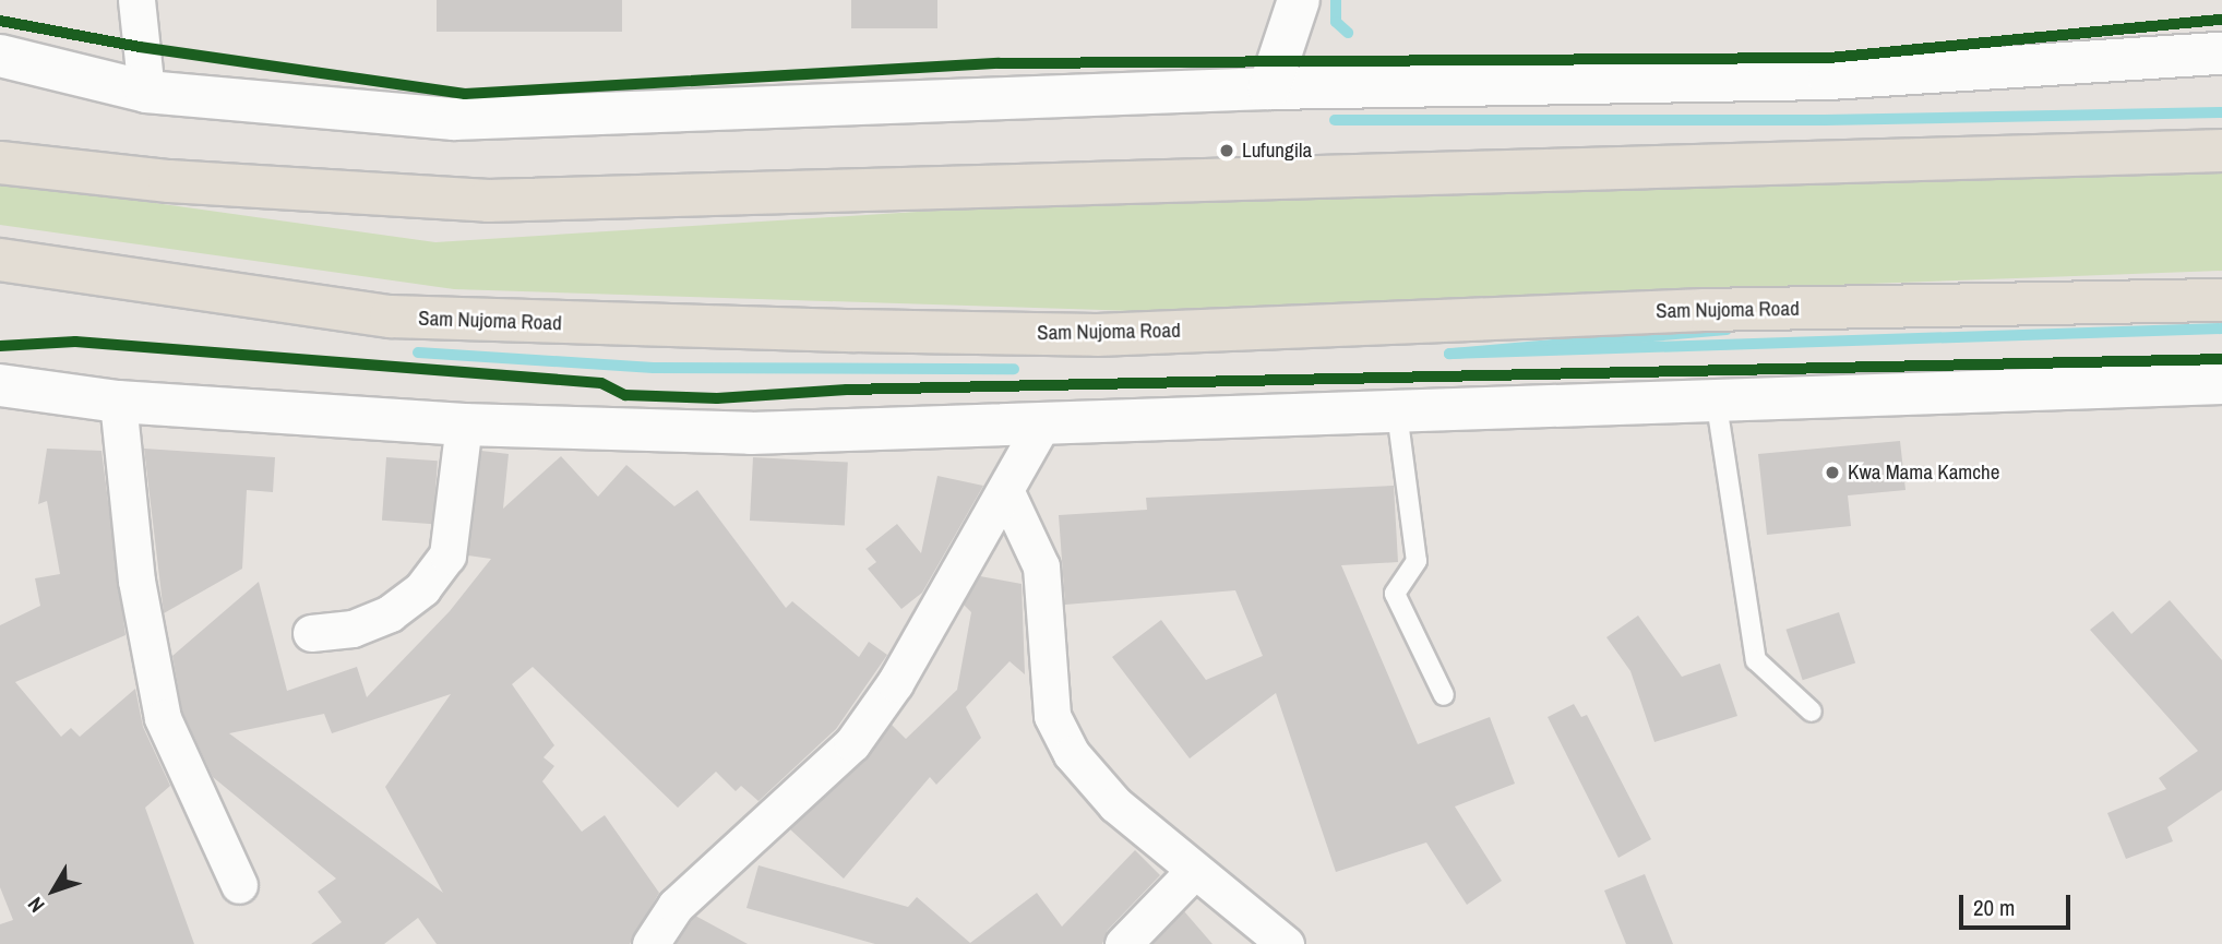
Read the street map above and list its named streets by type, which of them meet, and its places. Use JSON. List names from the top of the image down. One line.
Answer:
{"streets":{"main road":["Sam Nujoma Road"]},"places":["Lufungila","Kwa Mama Kamche"],"scale_bar":"20 m","north":"bottom left"}
